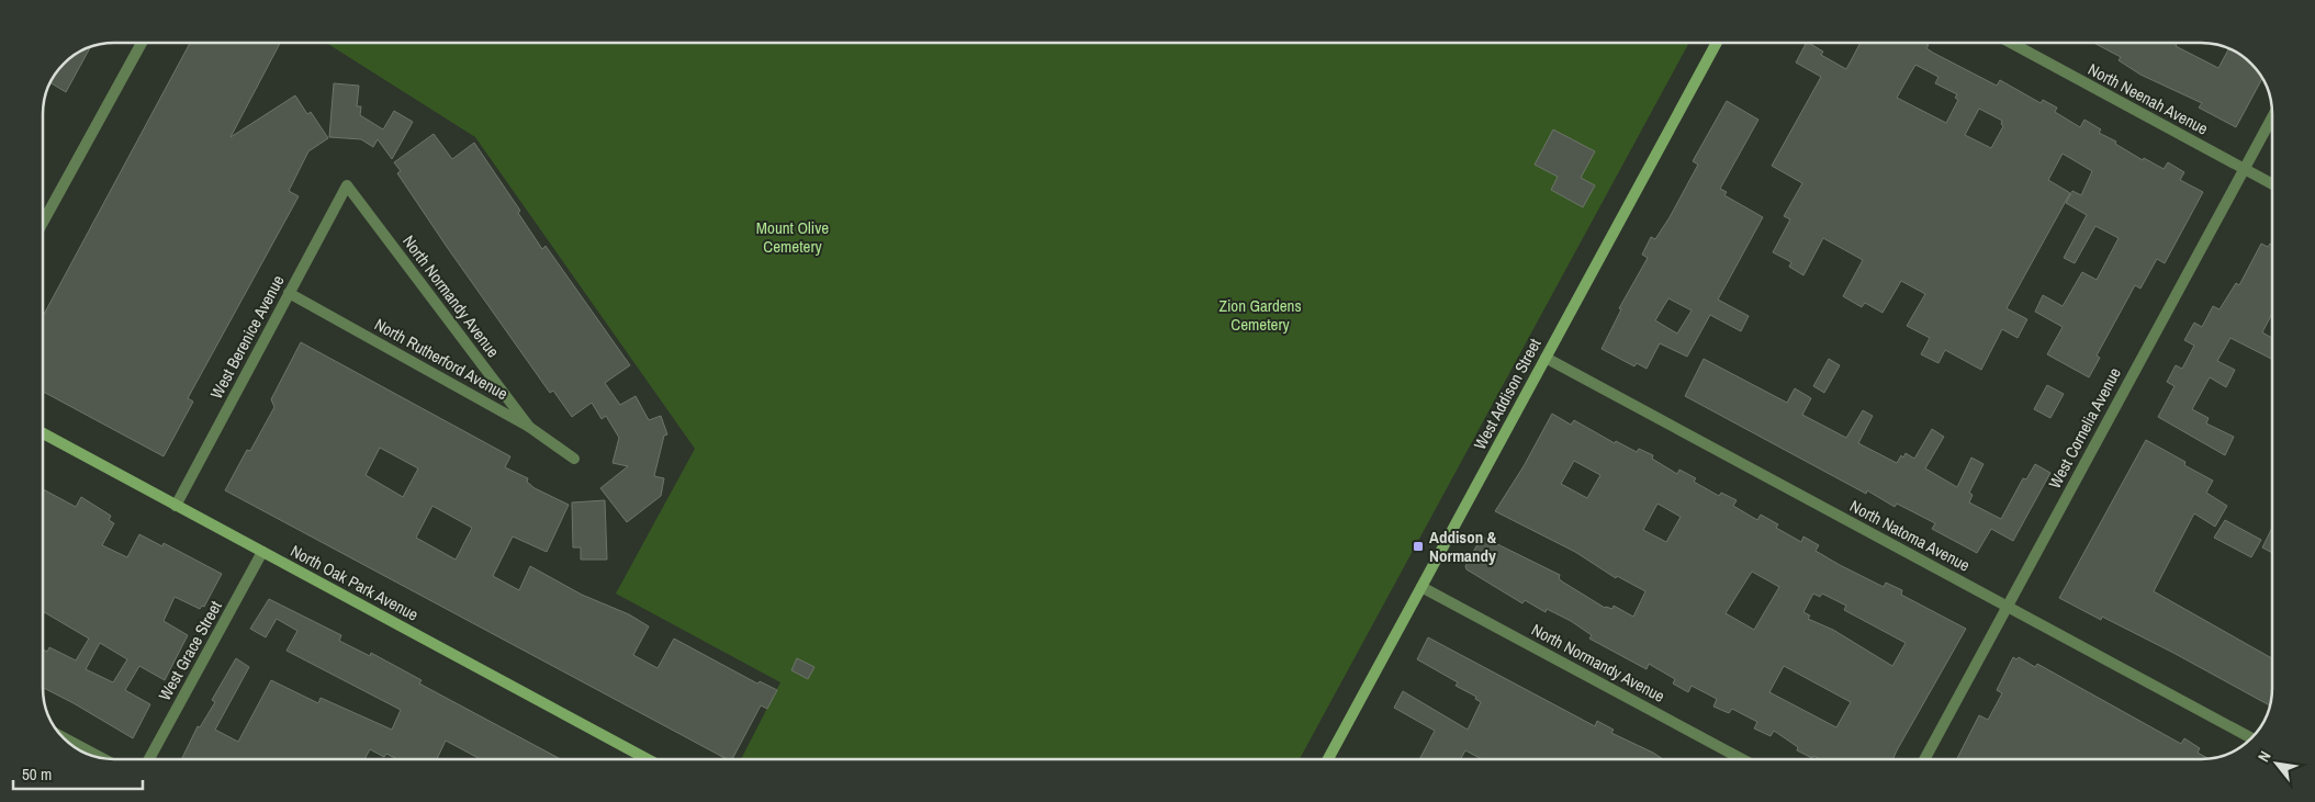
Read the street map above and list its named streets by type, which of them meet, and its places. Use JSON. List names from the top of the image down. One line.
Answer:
{"streets":{"street":["North Neenah Avenue","North Normandy Avenue","West Berenice Avenue","North Rutherford Avenue","West Addison Street","West Cornelia Avenue","North Natoma Avenue","North Oak Park Avenue","West Grace Street"]},"crossings":[["North Neenah Avenue","West Cornelia Avenue"],["North Normandy Avenue","West Berenice Avenue"],["North Normandy Avenue","North Rutherford Avenue"],["North Normandy Avenue","West Addison Street"],["West Berenice Avenue","North Rutherford Avenue"],["West Berenice Avenue","North Oak Park Avenue"],["West Addison Street","North Natoma Avenue"],["West Cornelia Avenue","North Natoma Avenue"],["North Oak Park Avenue","West Grace Street"]],"parks":["Mount Olive Cemetery","Zion Gardens Cemetery"],"places":{"transit":["Addison & Normandy"]},"scale_bar":"50 m","north":"top left"}
